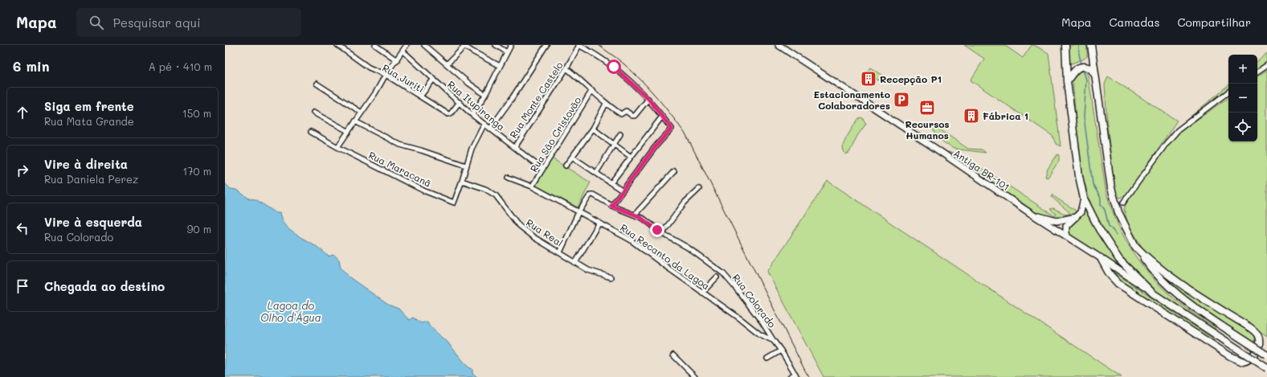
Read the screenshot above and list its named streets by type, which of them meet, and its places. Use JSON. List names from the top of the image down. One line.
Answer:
{"streets":{"main road":["Antiga BR-101"],"street":["Rua Juriti","Rua Monte Castelo","Rua Itupiranga","Rua São Cristovão","Rua Maracanã","Rua Real","Rua Recanto da Lagoa","Rua Colorado"]},"crossings":[["Rua Juriti","Rua Itupiranga"],["Rua Monte Castelo","Rua Itupiranga"],["Rua Monte Castelo","Rua São Cristovão"],["Rua Itupiranga","Rua São Cristovão"],["Rua São Cristovão","Rua Recanto da Lagoa"],["Rua Maracanã","Rua Real"],["Rua Recanto da Lagoa","Rua Colorado"]],"water":["Lagoa do Olho d'Água"],"places":{"building":["Recepção P1","Fábrica 1"],"parking":["Estacionamento Colaboradores"],"office":["Recursos Humanos"]},"page":{"header":"Mapa","search":"Pesquisar aqui","nav":["Mapa","Camadas","Compartilhar"],"heading":["6 min","A pé · 410 m"],"map_buttons":["+","−"],"list":[["Siga em frente","Rua Mata Grande","150 m"],["Vire à direita","Rua Daniela Perez","170 m"],["Vire à esquerda","Rua Colorado","90 m"],"Chegada ao destino"]}}
